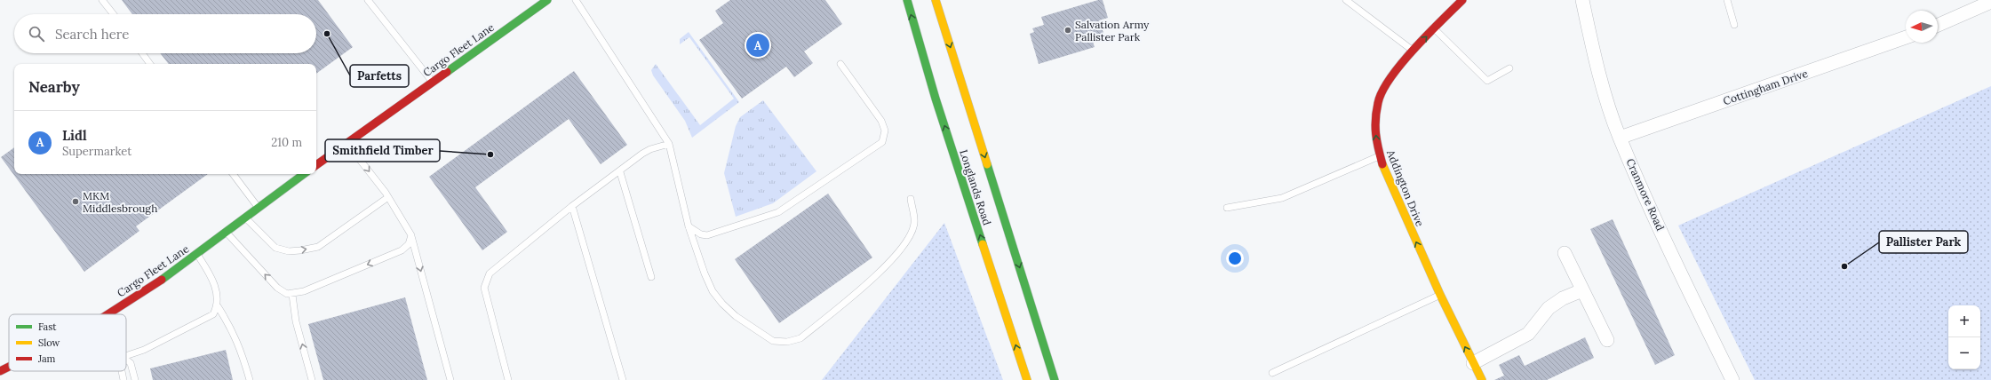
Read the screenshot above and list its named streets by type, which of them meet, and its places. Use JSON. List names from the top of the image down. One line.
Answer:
{"streets":{"main road":["Cargo Fleet Lane","Longlands Road","Addington Drive"],"street":["Cottingham Drive","Cranmore Road"]},"crossings":[["Cottingham Drive","Cranmore Road"]],"one_way":["Addington Drive"],"places":["Salvation Army Pallister Park","Parfetts","Smithfield Timber","MKM Middlesbrough","Pallister Park"],"legend":["Fast","Slow","Jam"],"north":"left","page":{"search":"Search here","pins":"A","heading":"Nearby","list":[{"mark":"A","name":"Lidl","note":"Supermarket","value":"210 m"}],"map_buttons":["+","−"]}}
